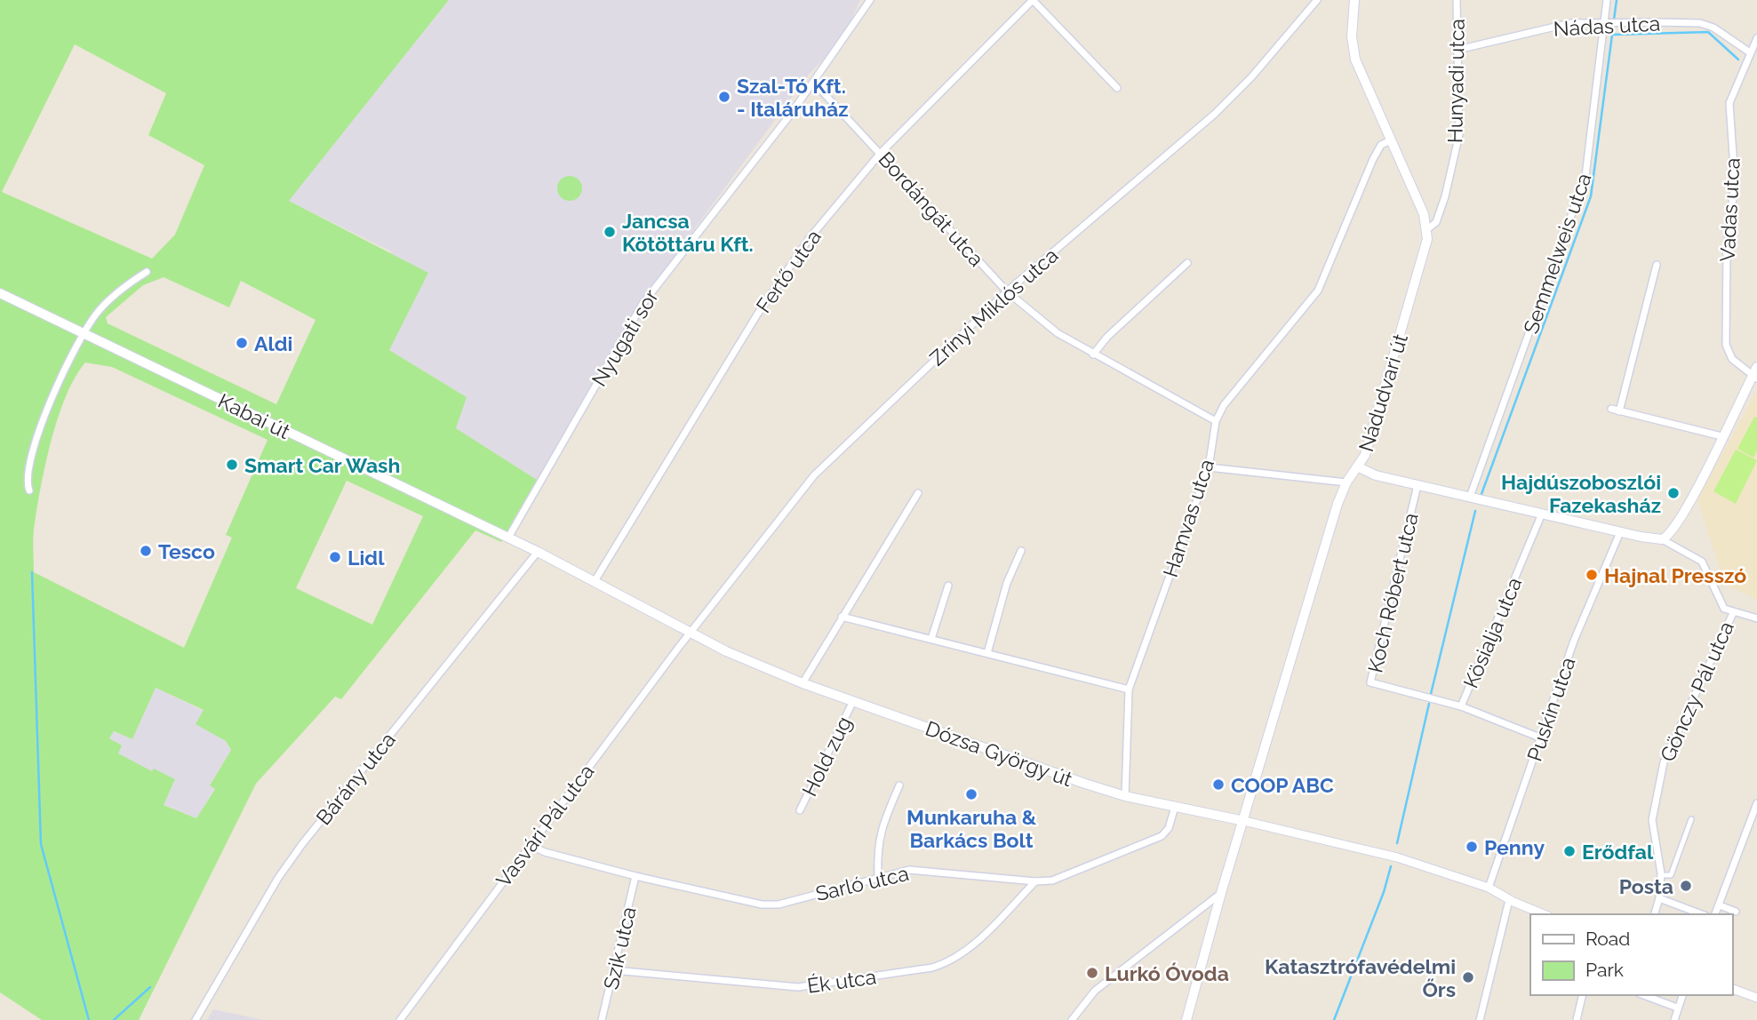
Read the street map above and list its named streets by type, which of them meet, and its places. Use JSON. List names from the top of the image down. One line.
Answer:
{"streets":{"main road":["Nádudvari út","Kabai út","Dózsa György út"],"street":["Nádas utca","Hunyadi utca","Bordángát utca","Vadas utca","Semmelweis utca","Fertő utca","Zrínyi Miklós utca","Nyugati sor","Hamvas utca","Koch Róbert utca","Kösialja utca","Gönczy Pál utca","Puskin utca","Hold zug","Bárány utca","Vasvári Pál utca","Sarló utca","Szik utca","Ék utca"]},"crossings":[["Nádas utca","Hunyadi utca"],["Nádas utca","Vadas utca"],["Nádas utca","Semmelweis utca"],["Hunyadi utca","Nádudvari út"],["Bordángát utca","Fertő utca"],["Bordángát utca","Zrínyi Miklós utca"],["Bordángát utca","Nyugati sor"],["Bordángát utca","Hamvas utca"],["Fertő utca","Dózsa György út"],["Zrínyi Miklós utca","Dózsa György út"],["Zrínyi Miklós utca","Vasvári Pál utca"],["Nyugati sor","Kabai út"],["Nyugati sor","Dózsa György út"],["Nádudvari út","Hamvas utca"],["Nádudvari út","Dózsa György út"],["Kabai út","Dózsa György út"],["Hamvas utca","Dózsa György út"],["Koch Róbert utca","Kösialja utca"],["Kösialja utca","Puskin utca"],["Puskin utca","Dózsa György út"],["Dózsa György út","Hold zug"],["Dózsa György út","Bárány utca"],["Dózsa György út","Vasvári Pál utca"],["Dózsa György út","Sarló utca"],["Vasvári Pál utca","Sarló utca"],["Sarló utca","Szik utca"],["Sarló utca","Ék utca"],["Szik utca","Ék utca"]],"places":["Szal-Tó Kft. - Italáruház","Jancsa Kötöttáru Kft.","Aldi","Smart Car Wash","Hajdúszoboszlói Fazekasház","Tesco","Lidl","Hajnal Presszó","COOP ABC","Munkaruha & Barkács Bolt","Penny","Erődfal","Posta","Lurkó Óvoda","Katasztrófavédelmi Őrs"],"legend":["Road","Park"]}
